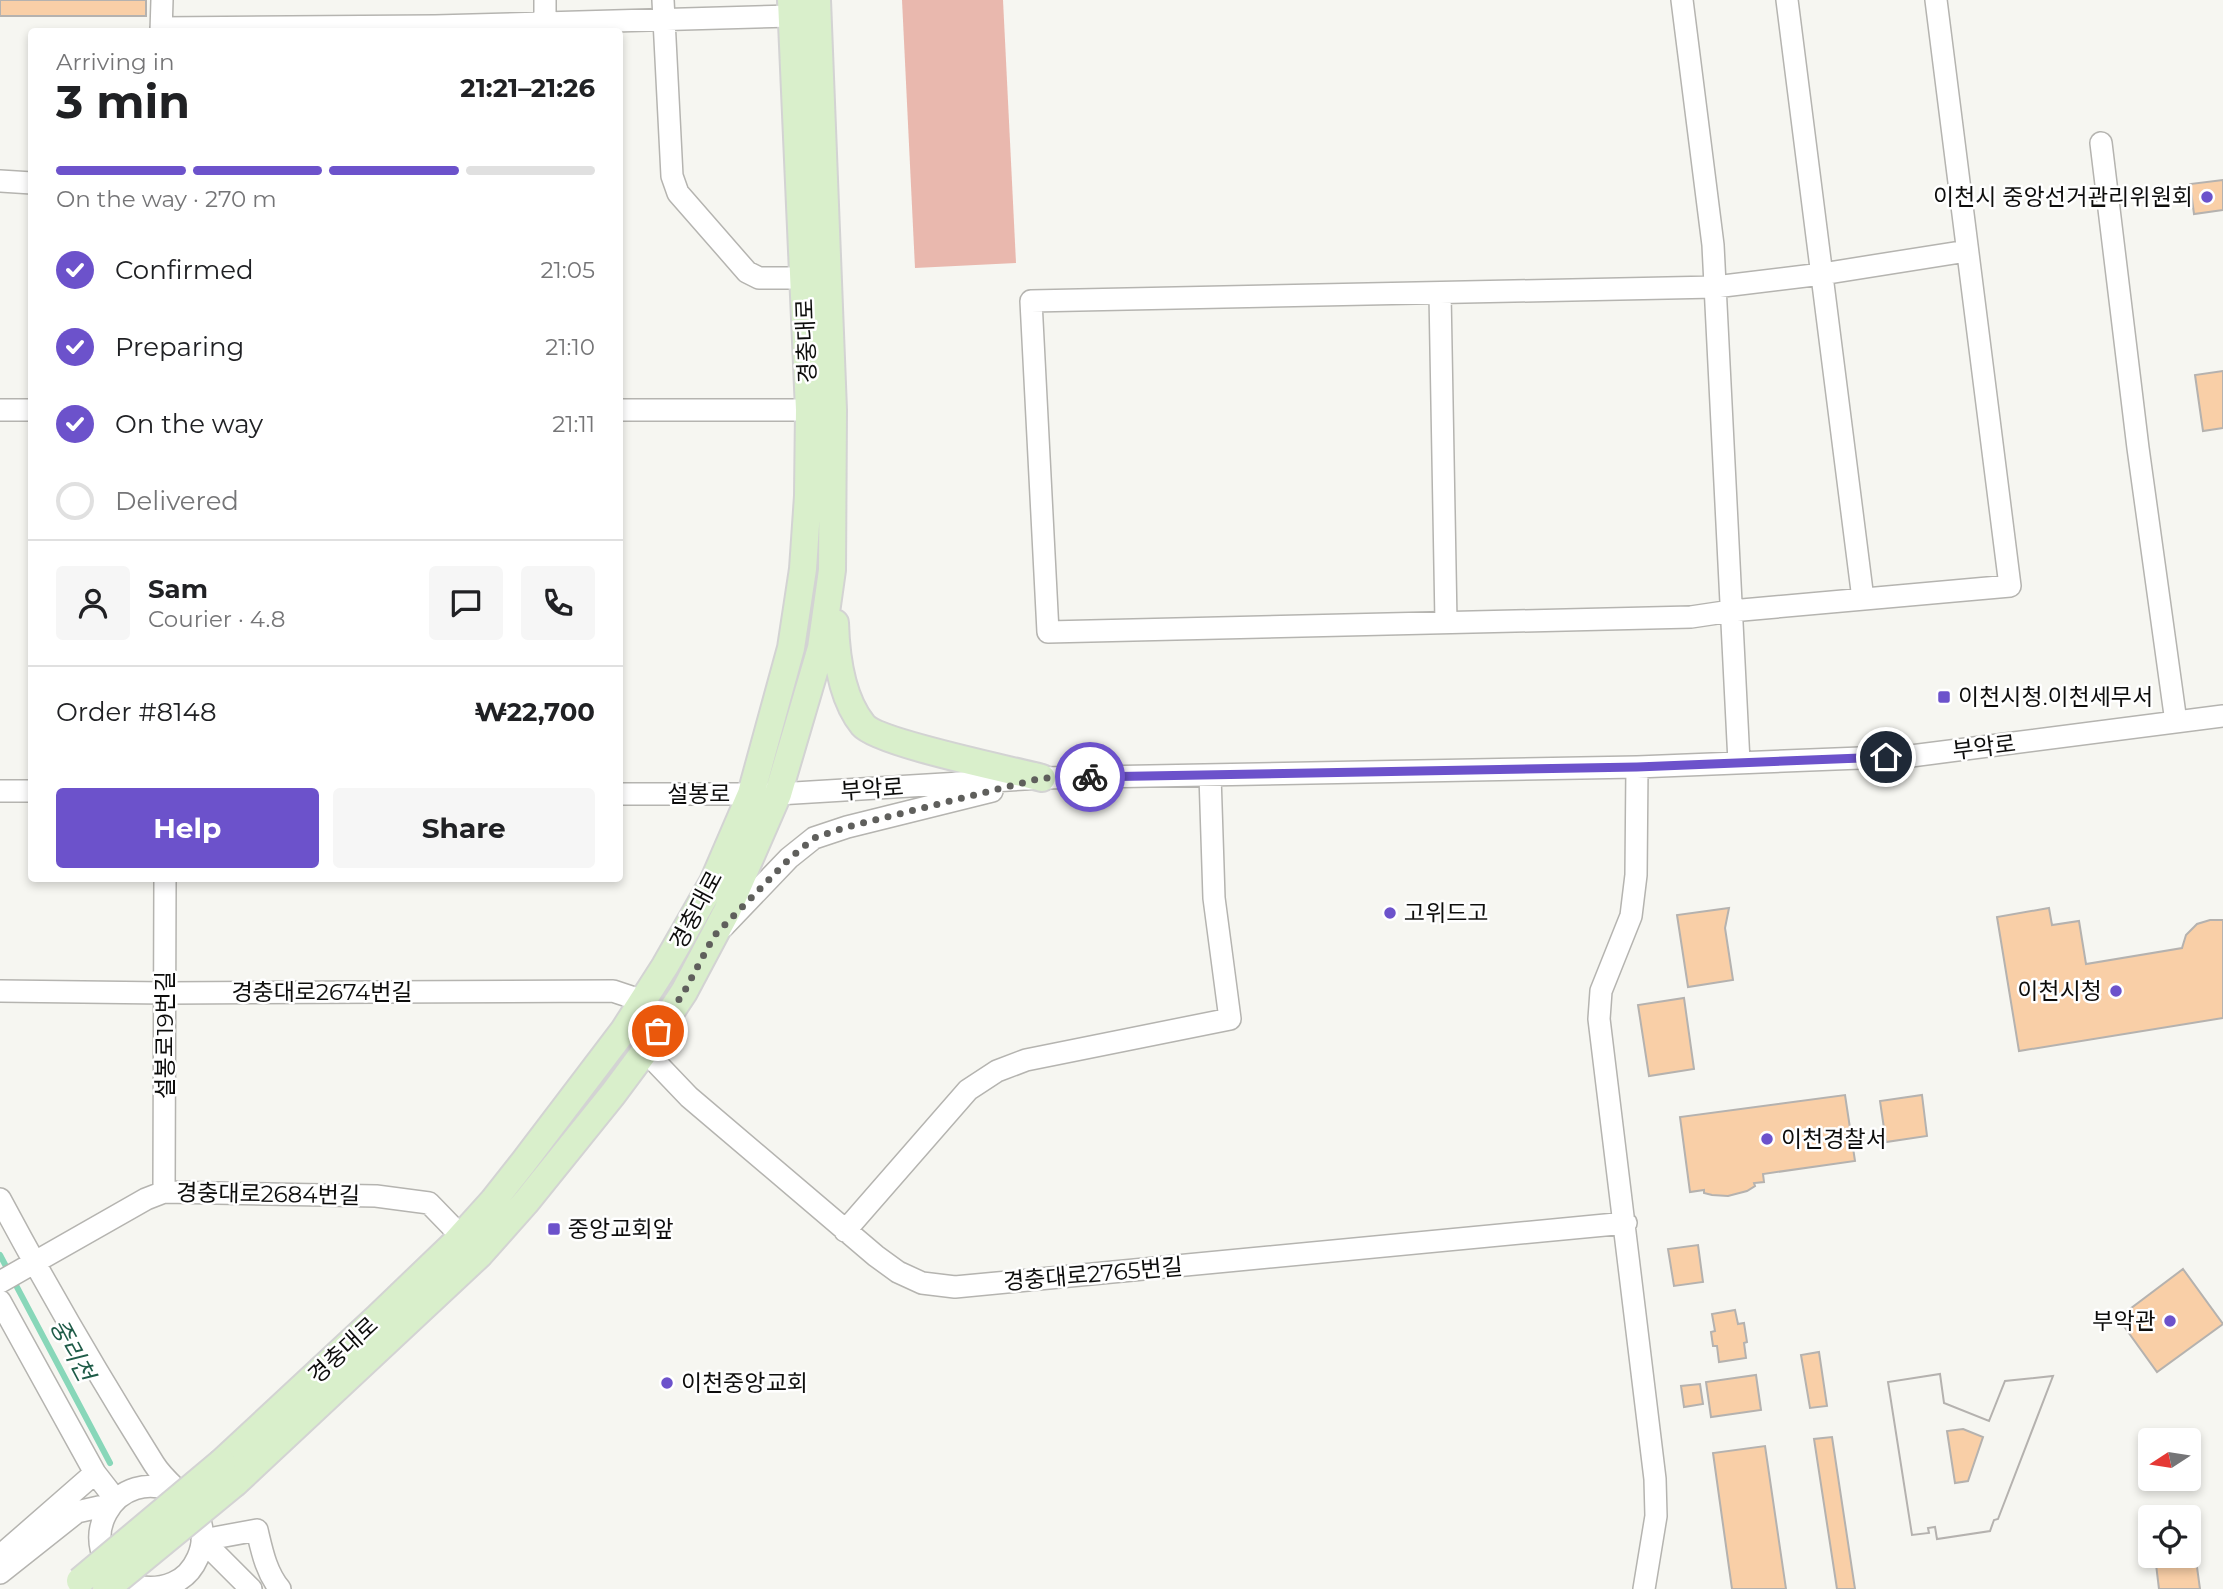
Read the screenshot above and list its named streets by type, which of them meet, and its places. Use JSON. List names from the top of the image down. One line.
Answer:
{"streets":{"main road":["경충대로"],"street":["부악로","설봉로","경충대로2674번길","설봉로19번길","경충대로2684번길","경충대로2765번길"]},"crossings":[["경충대로","부악로"],["경충대로","설봉로"],["경충대로","경충대로2674번길"],["경충대로","경충대로2684번길"],["경충대로","경충대로2765번길"],["부악로","설봉로"],["경충대로2674번길","설봉로19번길"],["설봉로19번길","경충대로2684번길"]],"water":["중리천"],"places":{"other":["이천시 중앙선거관리위원회","고위드고","이천시청","이천경찰서","부악관","이천중앙교회"],"transit":["이천시청.이천세무서","중앙교회앞"]},"north":"left","page":{"heading":["3 min","Arriving in","21:21–21:26"],"panel":["Sam","Courier · 4.8","Order #8148","₩22,700"],"bar":"On the way · 270 m","list":[["Confirmed","21:05"],["Preparing","21:10"],["On the way","21:11"],"Delivered"],"buttons":["Help","Share"]}}
